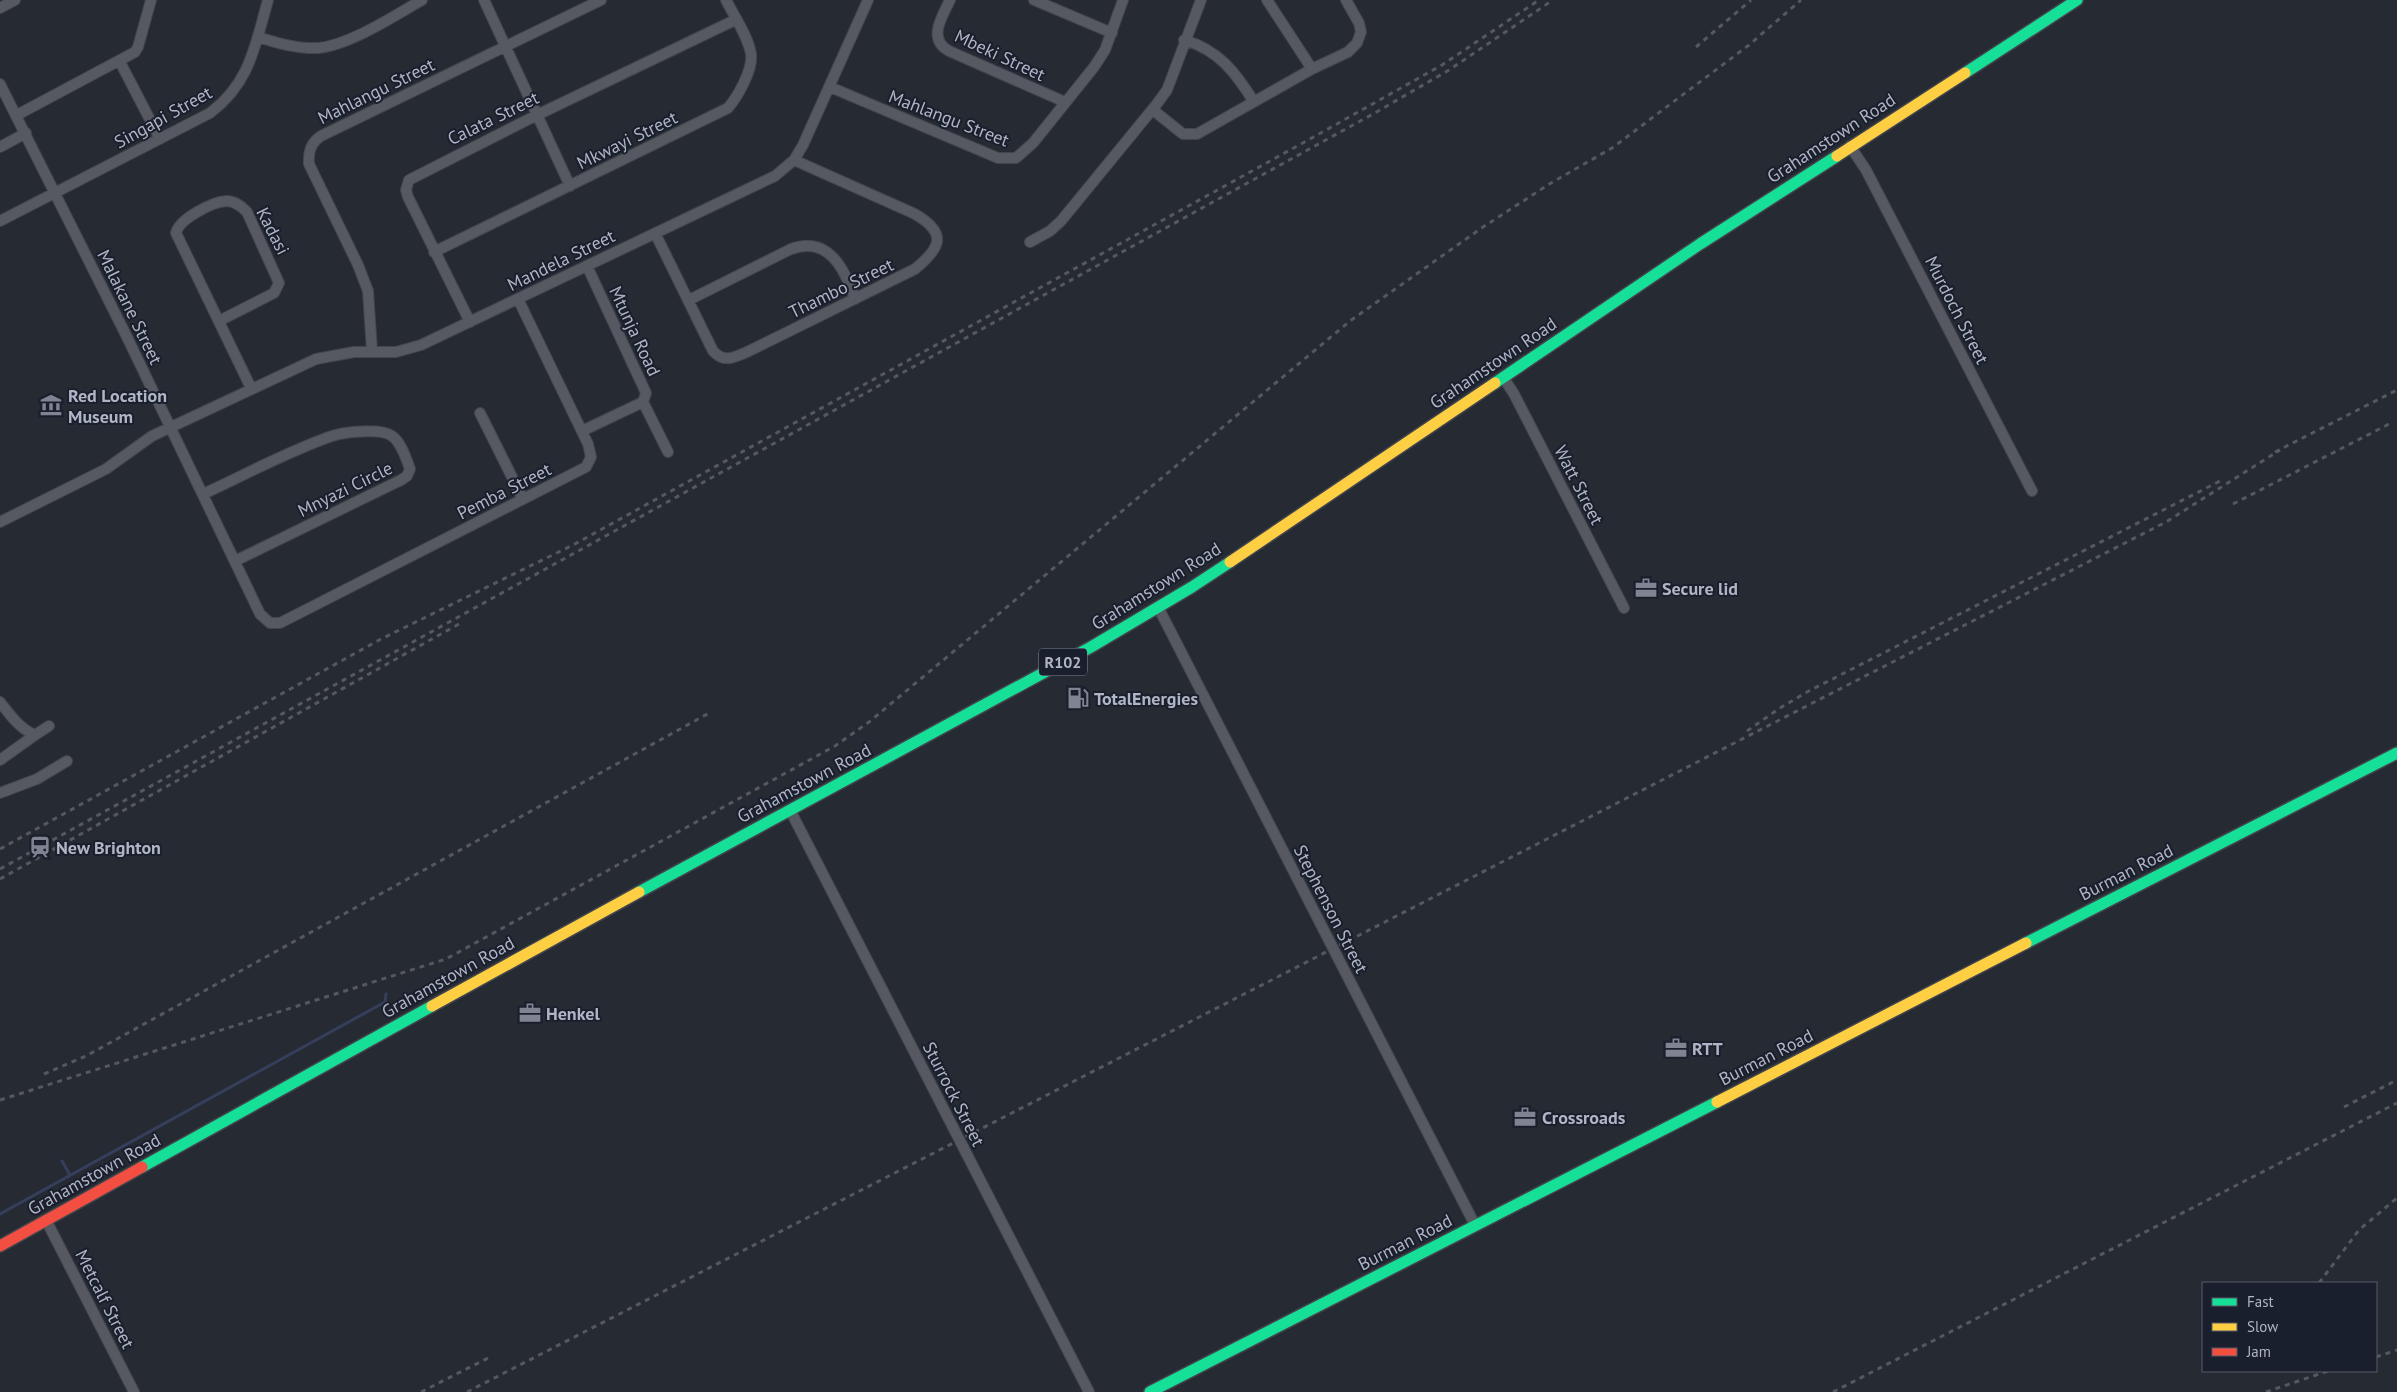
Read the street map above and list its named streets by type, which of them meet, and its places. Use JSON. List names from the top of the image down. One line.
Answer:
{"streets":{"main road":["Grahamstown Road","R102","Burman Road"],"street":["Mbeki Street","Mahlangu Street","Singapi Street","Calata Street","Mkwayi Street","Kadasi","Mandela Street","Thambo Street","Malakane Street","Murdoch Street","Mtunja Road","Watt Street","Mnyazi Circle","Pemba Street","Stephenson Street","Sturrock Street","Metcalf Street"]},"crossings":[["Mbeki Street","Mahlangu Street"],["Mahlangu Street","Mandela Street"],["Singapi Street","Malakane Street"],["Calata Street","Mkwayi Street"],["Calata Street","Mandela Street"],["Grahamstown Road","Murdoch Street"],["Grahamstown Road","Watt Street"],["Grahamstown Road","Stephenson Street"],["Grahamstown Road","Sturrock Street"],["Grahamstown Road","Metcalf Street"],["Kadasi","Mandela Street"],["Mandela Street","Thambo Street"],["Mandela Street","Malakane Street"],["Mandela Street","Mtunja Road"],["Mandela Street","Pemba Street"],["Malakane Street","Mnyazi Circle"],["Malakane Street","Pemba Street"],["Mtunja Road","Pemba Street"],["Burman Road","Stephenson Street"]],"places":{"museum":["Red Location Museum"],"office":["Secure lid","Henkel","RTT","Crossroads"],"fuel station":["TotalEnergies"],"station":["New Brighton"]},"legend":["Fast","Slow","Jam"]}
